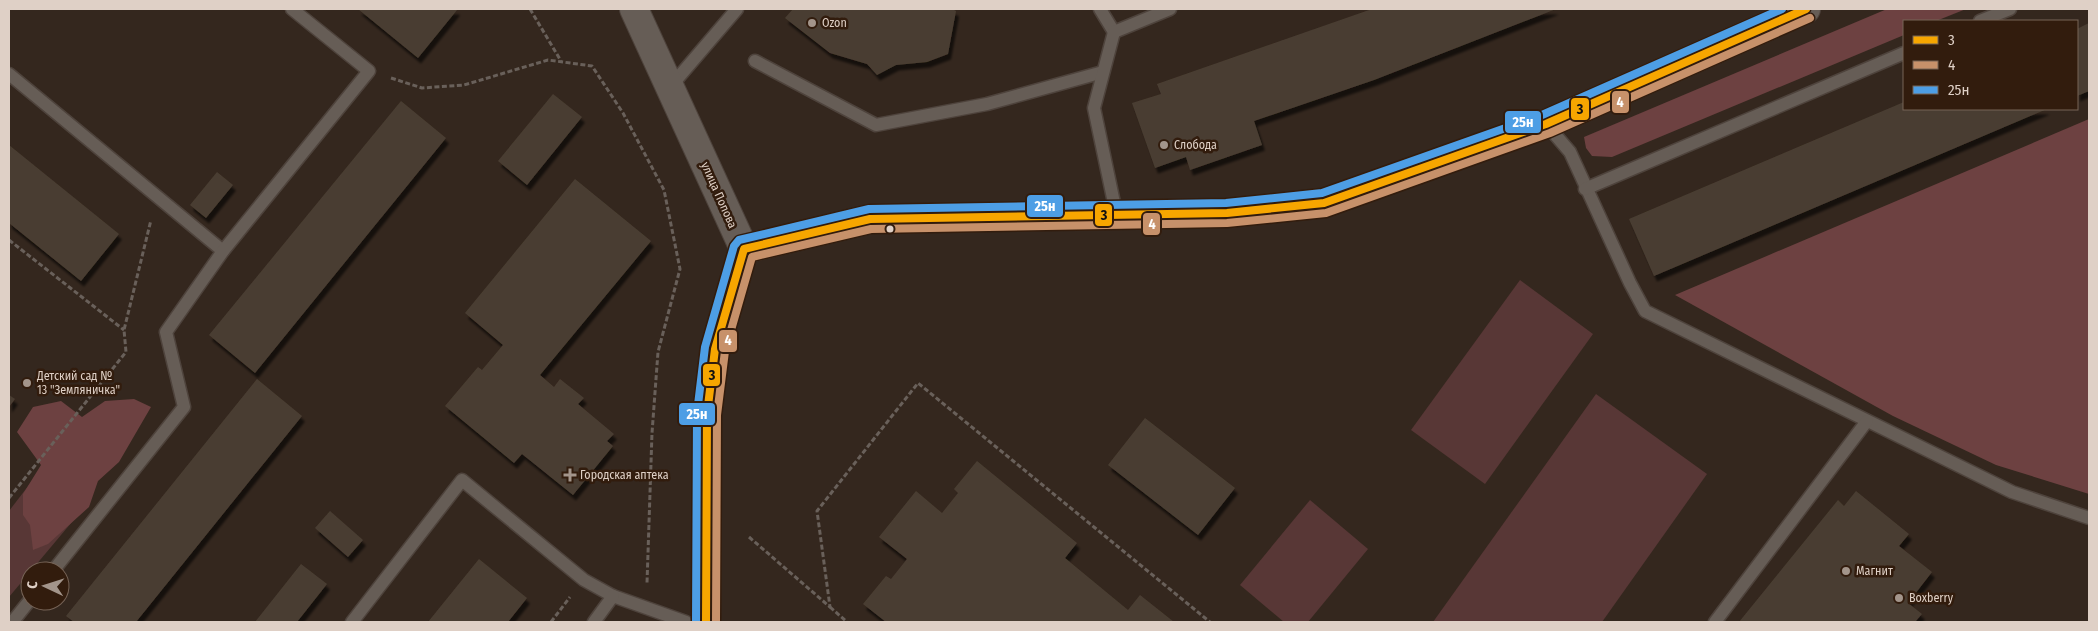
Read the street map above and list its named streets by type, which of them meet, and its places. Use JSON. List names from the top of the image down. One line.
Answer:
{"streets":{"street":["улица Попова"]},"places":{"other":["Ozon","Слобода","Детский сад № 13 \"Земляничка\"","Магнит","Boxberry"],"health":["Городская аптека"]},"lines":["transit line 3","transit line 25н","transit line 4"],"legend":["3","4","25н"],"north":"left"}
